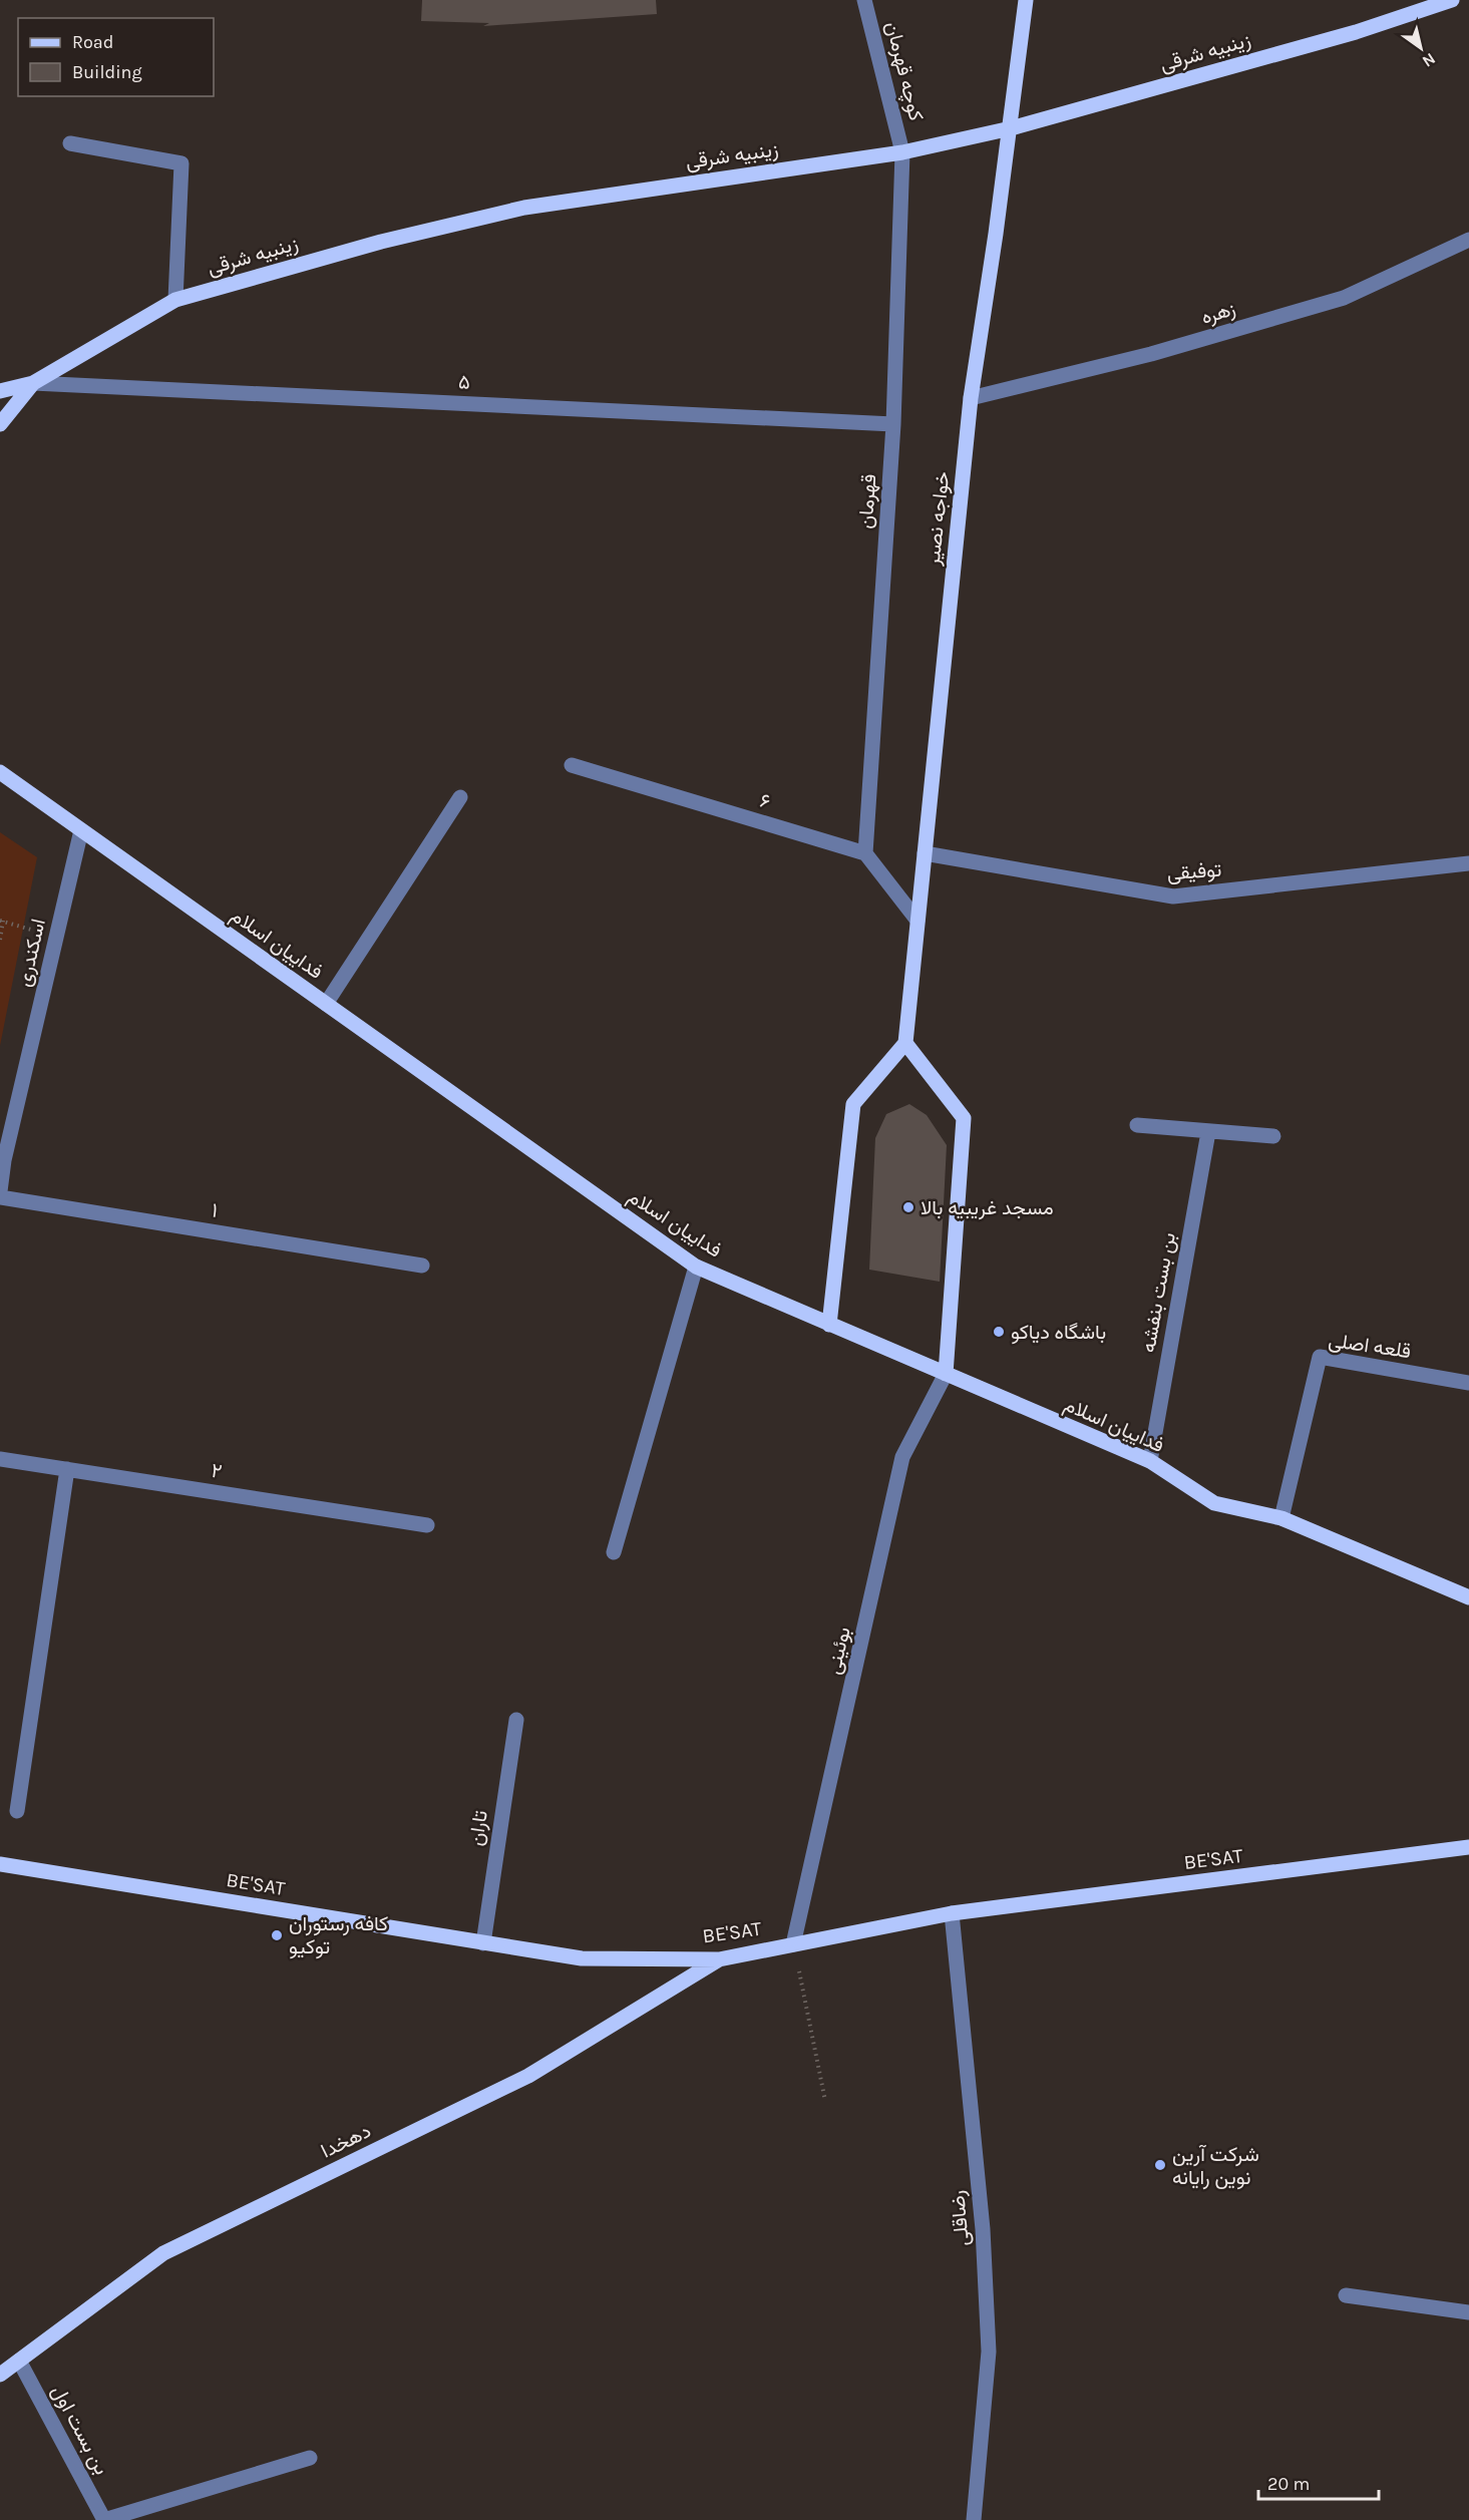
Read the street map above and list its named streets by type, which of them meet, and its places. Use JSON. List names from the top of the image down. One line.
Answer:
{"streets":{"main road":["زینبیه شرقی","خواجه نصیر","فداییان اسلام","BE'SAT","دهخدا"],"street":["کوچه قهرمان","زهره","۵","قهرمان","۶","توفیقی","اسکندری","۱","بن بست بنفشه","قلعه اصلی","۲","بوئینی","تاران","رضاقلی","بن بست اول"]},"crossings":[["زینبیه شرقی","کوچه قهرمان"],["زینبیه شرقی","۵"],["زینبیه شرقی","قهرمان"],["زینبیه شرقی","خواجه نصیر"],["کوچه قهرمان","قهرمان"],["زهره","خواجه نصیر"],["۵","قهرمان"],["قهرمان","۶"],["خواجه نصیر","توفیقی"],["فداییان اسلام","اسکندری"],["فداییان اسلام","بن بست بنفشه"],["فداییان اسلام","قلعه اصلی"],["فداییان اسلام","بوئینی"],["بوئینی","BE'SAT"],["تاران","BE'SAT"],["BE'SAT","دهخدا"],["BE'SAT","رضاقلی"],["دهخدا","بن بست اول"]],"places":["مسجد غریبیه بالا","باشگاه دیاکو","کافه رستوران توکیو","شرکت آرین نوین رایانه"],"legend":["Road","Building"],"scale_bar":"20 m","north":"bottom right"}
